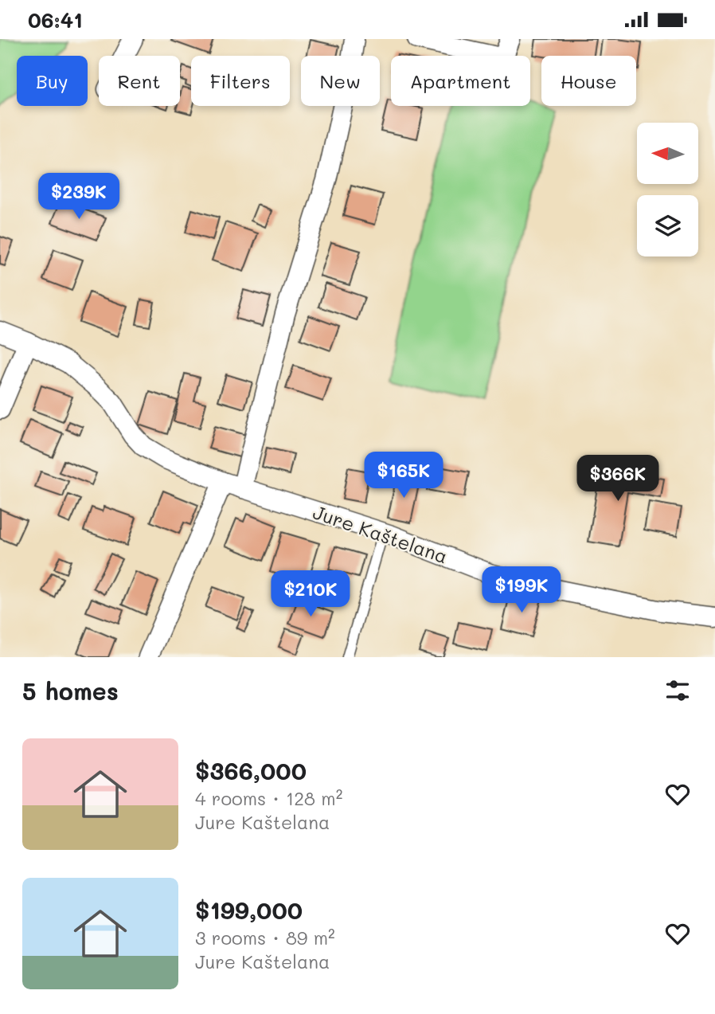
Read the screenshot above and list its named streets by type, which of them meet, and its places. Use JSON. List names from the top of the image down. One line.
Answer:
{"streets":{"street":["Jure Kaštelana"]},"north":"left","page":{"status":"06:41","chip":["Buy","Rent","Filters","New","Apartment","House"],"price":["$239K","$165K","$366K","$199K","$210K"],"heading":"5 homes","list":[{"name":"$366,000","note":"4 rooms · 128 m² · Jure Kaštelana"},{"name":"$199,000","note":"3 rooms · 89 m² · Jure Kaštelana"}]}}
